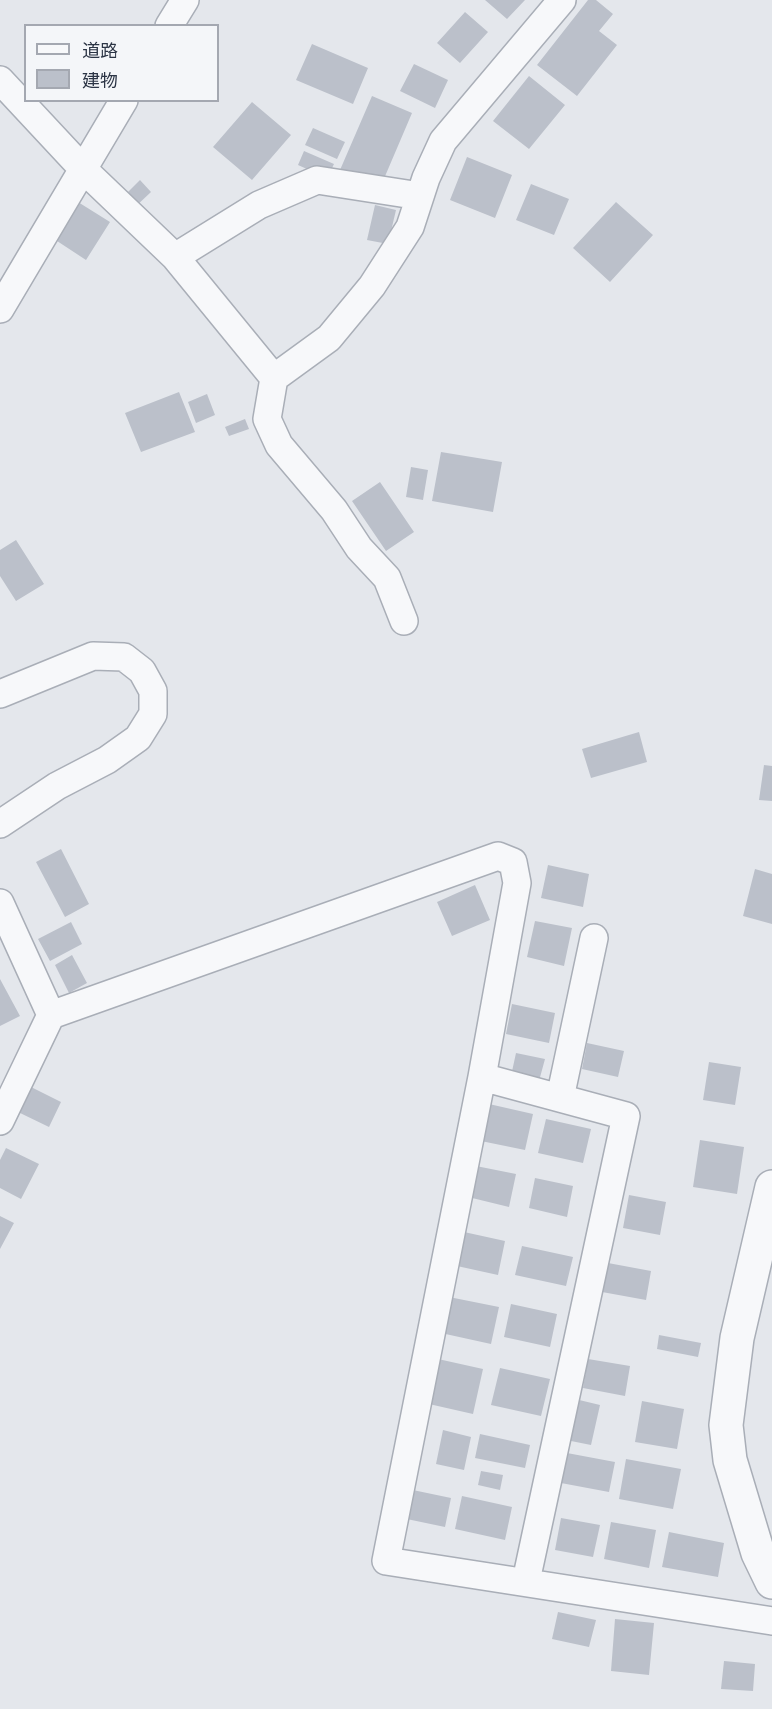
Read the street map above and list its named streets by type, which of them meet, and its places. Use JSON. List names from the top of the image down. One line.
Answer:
{"legend":["道路","建物"]}
